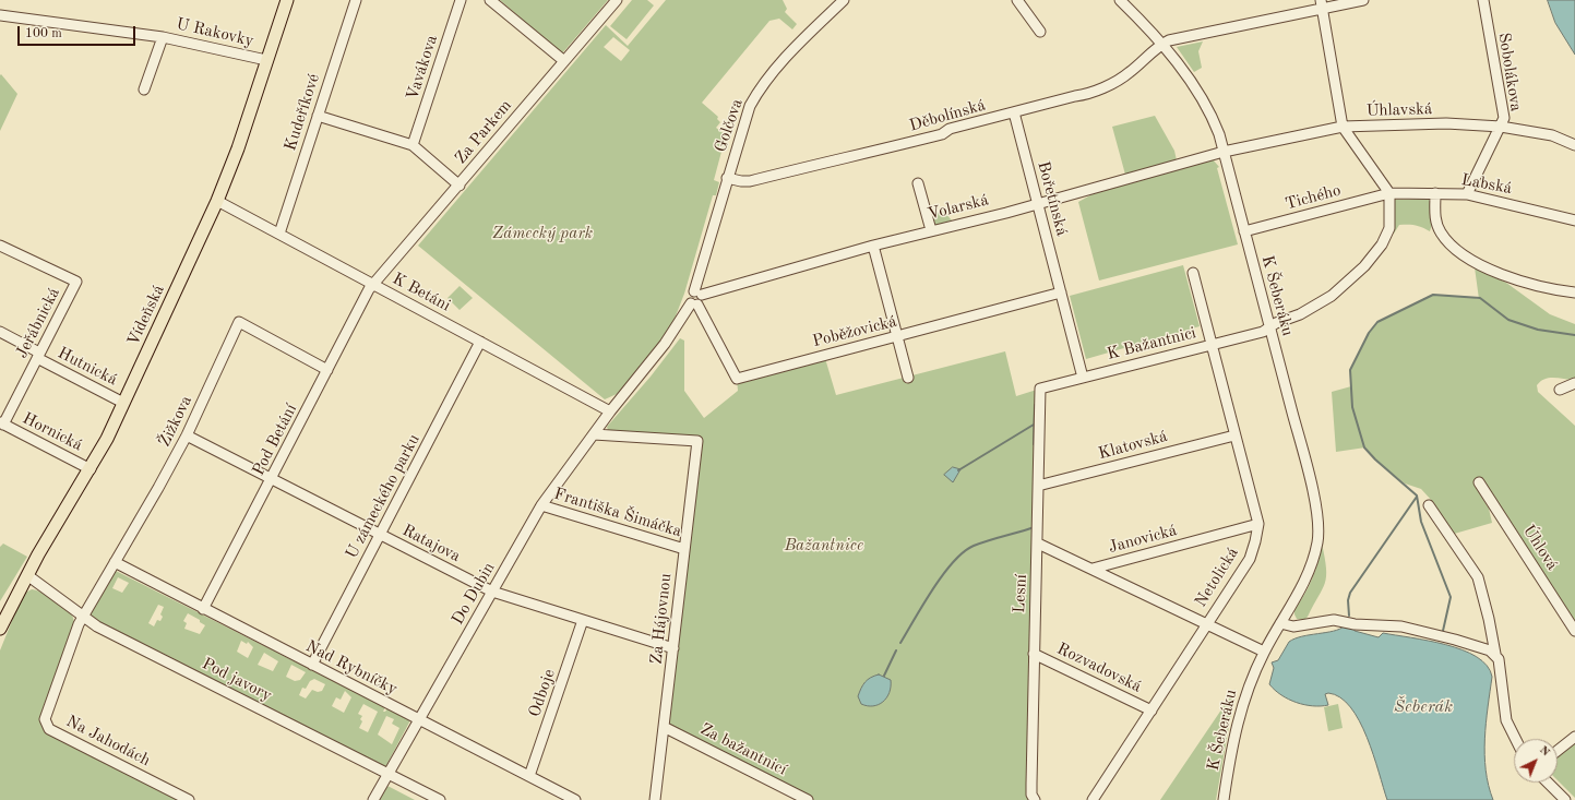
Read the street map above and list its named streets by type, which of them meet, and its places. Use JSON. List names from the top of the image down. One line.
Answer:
{"streets":{"main road":["Vídeňská"],"street":["U Rakovky","Vavákova","Sobolákova","Úhlavská","Kudeříkové","Děbolínská","Golčova","Za Parkem","Labská","Tichého","Bořetínská","Volarská","K Betáni","K Šeberáku","Jeřábnická","Poběžovická","K Bažantnici","Hutnická","Žižkova","Hornická","Pod Betání","Klatovská","U zámeckého parku","Františka Šimáčka","Janovická","Ratajova","Úhlová","Netolická","Do Dubin","Lesní","Za Hájovnou","Nad Rybníčky","Rozvadovská","Pod javory","Odboje","Na Jahodách","Za bažantnicí"]},"crossings":[["U Rakovky","Vídeňská"],["Sobolákova","Úhlavská"],["Sobolákova","Labská"],["Úhlavská","Volarská"],["Úhlavská","K Šeberáku"],["Kudeříkové","K Betáni"],["Děbolínská","Golčova"],["Děbolínská","Bořetínská"],["Děbolínská","K Šeberáku"],["Golčova","Volarská"],["Golčova","Poběžovická"],["Za Parkem","K Betáni"],["Za Parkem","Pod Betání"],["Labská","Tichého"],["Labská","K Bažantnici"],["Tichého","K Šeberáku"],["Tichého","K Bažantnici"],["Bořetínská","Volarská"],["Bořetínská","Poběžovická"],["Bořetínská","K Bažantnici"],["Volarská","K Šeberáku"],["K Betáni","Vídeňská"],["K Betáni","Pod Betání"],["K Betáni","U zámeckého parku"],["K Betáni","Do Dubin"],["K Šeberáku","K Bažantnici"],["Vídeňská","Hutnická"],["Vídeňská","Hornická"],["Vídeňská","Pod javory"],["Jeřábnická","Hutnická"],["Jeřábnická","Hornická"],["K Bažantnici","Netolická"],["K Bažantnici","Lesní"],["Žižkova","Pod Betání"],["Žižkova","Ratajova"],["Žižkova","Nad Rybníčky"],["Žižkova","Pod javory"],["Žižkova","Na Jahodách"],["Pod Betání","Ratajova"],["Pod Betání","Nad Rybníčky"],["Klatovská","Netolická"],["Klatovská","Lesní"],["U zámeckého parku","Ratajova"],["U zámeckého parku","Nad Rybníčky"],["Františka Šimáčka","Do Dubin"],["Františka Šimáčka","Za Hájovnou"],["Janovická","Netolická"],["Janovická","Lesní"],["Ratajova","Do Dubin"],["Ratajova","Za Hájovnou"],["Ratajova","Odboje"],["Netolická","Rozvadovská"],["Do Dubin","Za Hájovnou"],["Do Dubin","Nad Rybníčky"],["Do Dubin","Pod javory"],["Lesní","Rozvadovská"],["Za Hájovnou","Za bažantnicí"],["Nad Rybníčky","Odboje"],["Pod javory","Na Jahodách"]],"water":["Šeberák"],"parks":["Zámecký park","Bažantnice"],"scale_bar":"100 m","north":"top right"}
